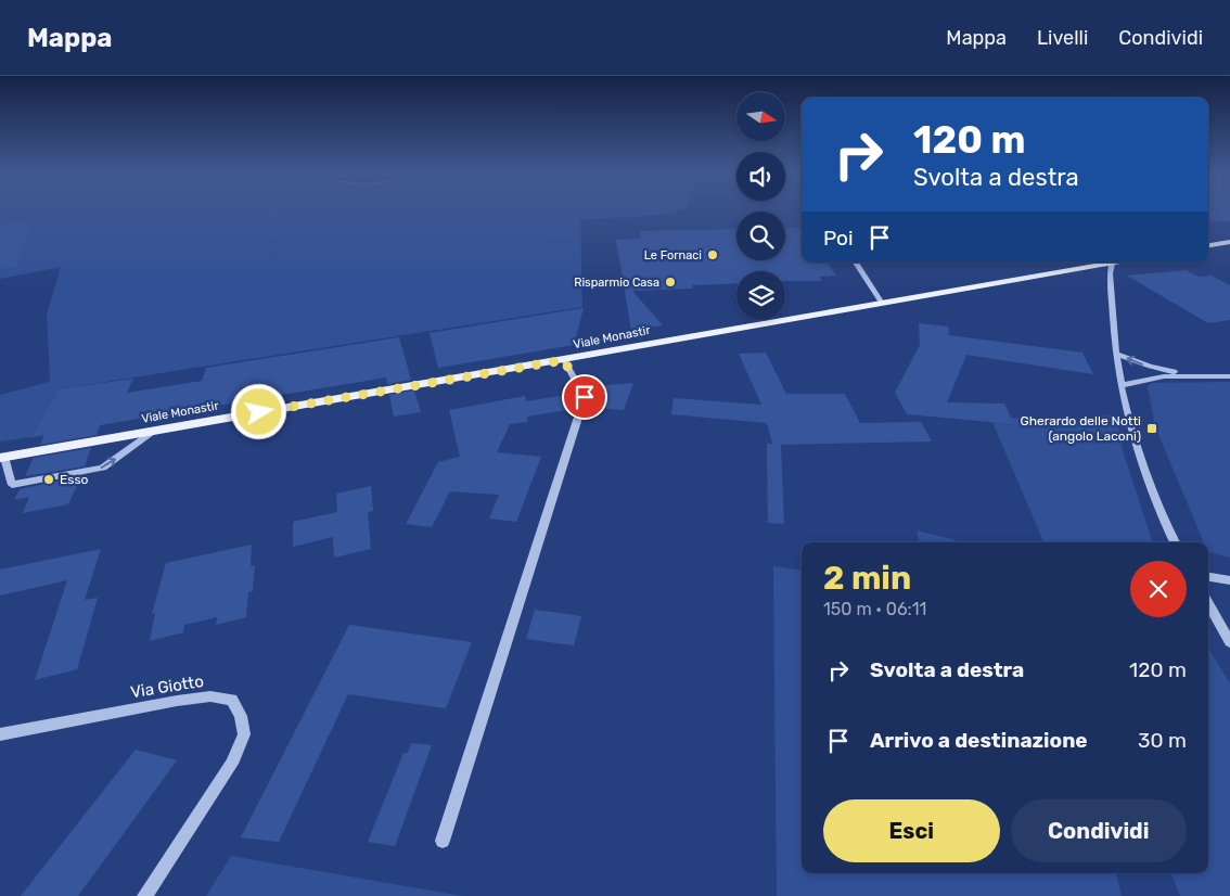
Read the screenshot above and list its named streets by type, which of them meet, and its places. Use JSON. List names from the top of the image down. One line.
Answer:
{"streets":{"main road":["Viale Monastir"],"street":["Via Giotto"]},"places":{"other":["Le Fornaci","Risparmio Casa","Esso"],"transit":["Gherardo delle Notti (angolo Laconi)"]},"north":"right","page":{"header":"Mappa","nav":["Mappa","Livelli","Condividi"],"turn":["120 m","Svolta a destra"],"then":"Poi","heading":["2 min","150 m · 06:11"],"list":[{"name":"Svolta a destra","value":"120 m"},{"name":"Arrivo a destinazione","value":"30 m"}],"buttons":["Esci","Condividi"]}}
